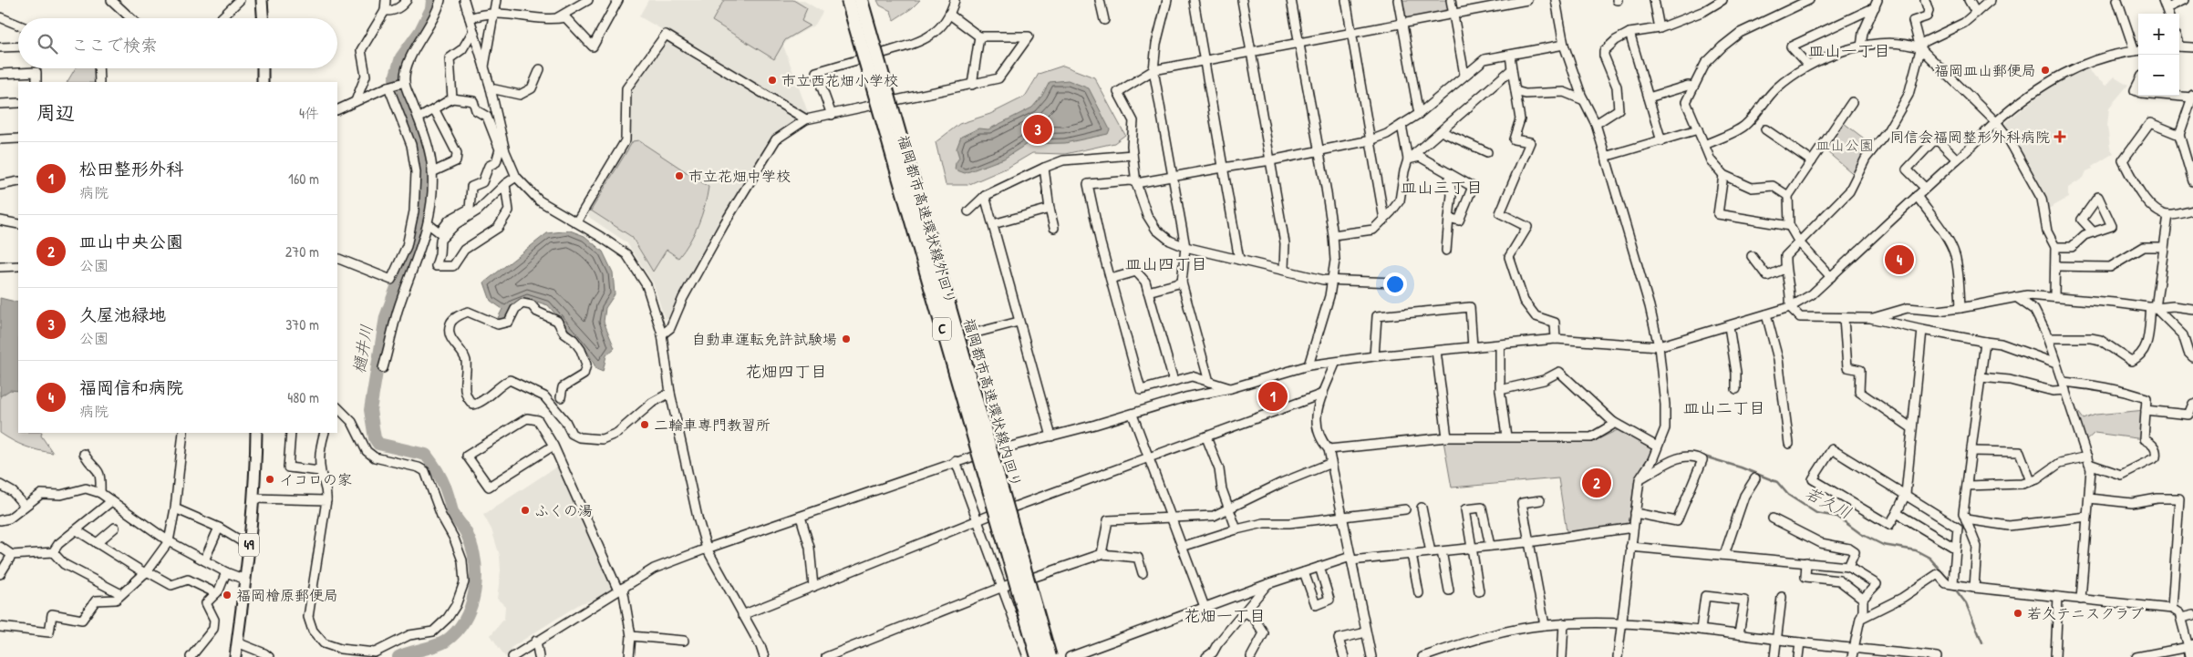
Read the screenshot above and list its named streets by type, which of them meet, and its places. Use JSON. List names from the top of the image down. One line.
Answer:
{"streets":{"highway":["福岡都市高速環状線外回り","C","福岡都市高速環状線内回り"],"main road":["49"]},"districts":["皿山一丁目","皿山三丁目","皿山四丁目","花畑四丁目","皿山二丁目","花畑一丁目"],"water":["樋井川","若久川"],"parks":["皿山公園"],"places":{"other":["福岡皿山郵便局","市立西花畑小学校","市立花畑中学校","自動車運転免許試験場","二輪車専門教習所","イコロの家","ふくの湯","福岡檜原郵便局","若久テニスクラブ"],"health":["同信会福岡整形外科病院"]},"page":{"map_buttons":["+","−"],"search":"ここで検索","heading":["周辺","4件"],"pins":["3","4","1","2"],"list":[{"mark":"1","name":"松田整形外科","note":"病院","value":"160 m"},{"mark":"2","name":"皿山中央公園","note":"公園","value":"270 m"},{"mark":"3","name":"久屋池緑地","note":"公園","value":"370 m"},{"mark":"4","name":"福岡信和病院","note":"病院","value":"480 m"}]}}
